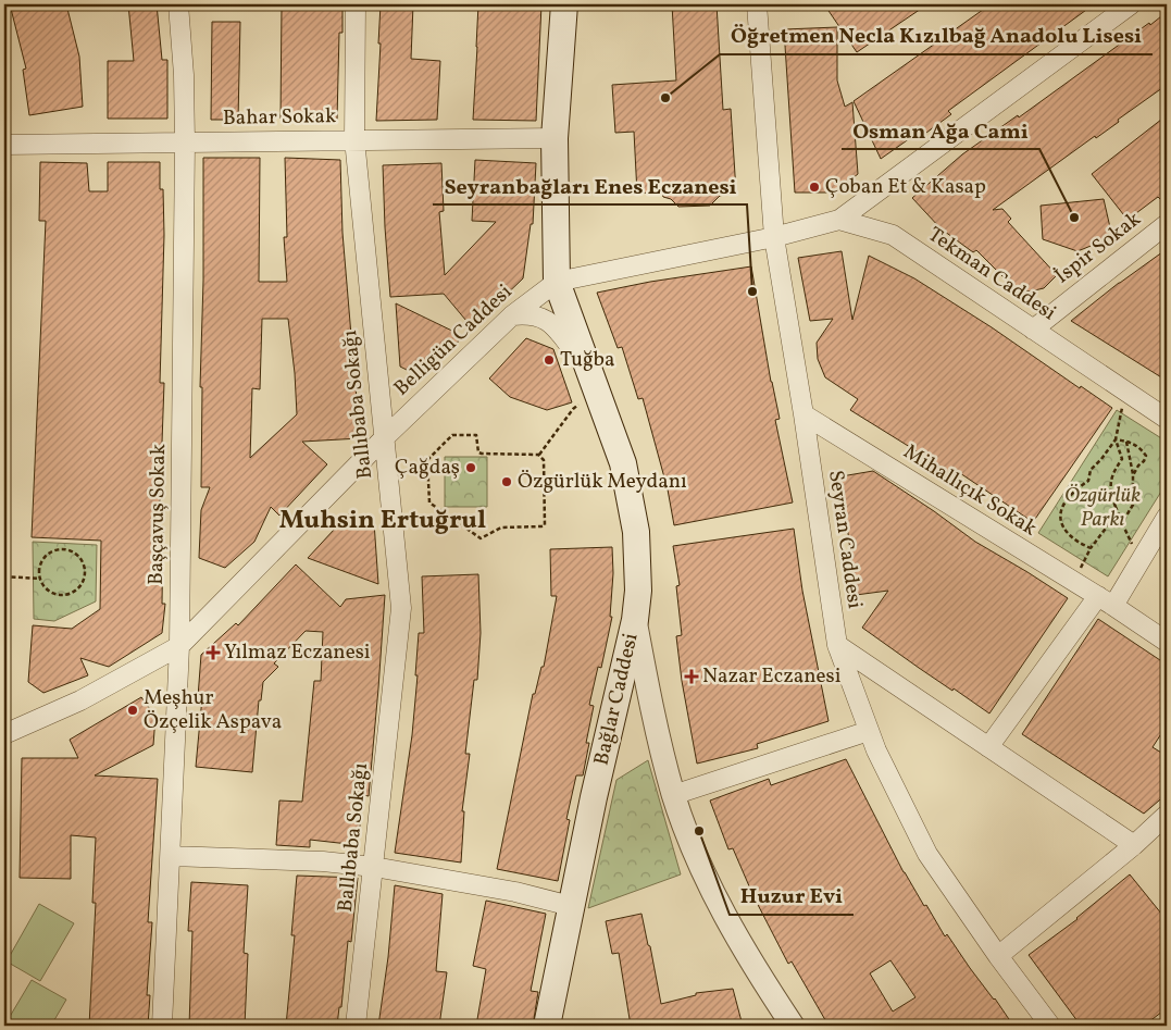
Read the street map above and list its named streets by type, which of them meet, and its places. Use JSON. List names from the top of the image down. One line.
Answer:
{"streets":{"main road":["Bağlar Caddesi"],"street":["Bahar Sokak","İspir Sokak","Tekman Caddesi","Belligün Caddesi","Ballıbaba Sokağı","Mihallıçık Sokak","Başçavuş Sokak","Seyran Caddesi"]},"crossings":[["Bahar Sokak","Ballıbaba Sokağı"],["Bahar Sokak","Başçavuş Sokak"],["Bahar Sokak","Bağlar Caddesi"],["İspir Sokak","Tekman Caddesi"],["Belligün Caddesi","Ballıbaba Sokağı"],["Belligün Caddesi","Başçavuş Sokak"],["Belligün Caddesi","Bağlar Caddesi"],["Mihallıçık Sokak","Seyran Caddesi"]],"districts":["Muhsin Ertuğrul"],"parks":["Özgürlük Parkı"],"places":{"other":["Öğretmen Necla Kızılbağ Anadolu Lisesi","Çoban Et & Kasap","Osman Ağa Cami","Seyranbağları Enes Eczanesi","Tuğba","Çağdaş","Özgürlük Meydanı","Meşhur Özçelik Aspava","Huzur Evi"],"health":["Yılmaz Eczanesi","Nazar Eczanesi"]}}
